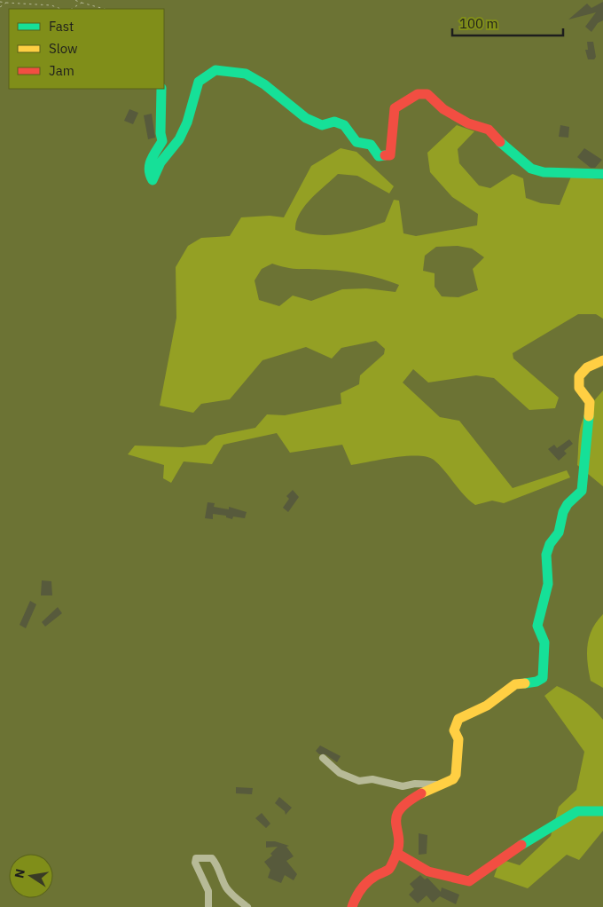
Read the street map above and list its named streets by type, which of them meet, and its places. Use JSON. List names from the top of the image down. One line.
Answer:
{"legend":["Fast","Slow","Jam"],"scale_bar":"100 m","north":"left"}
